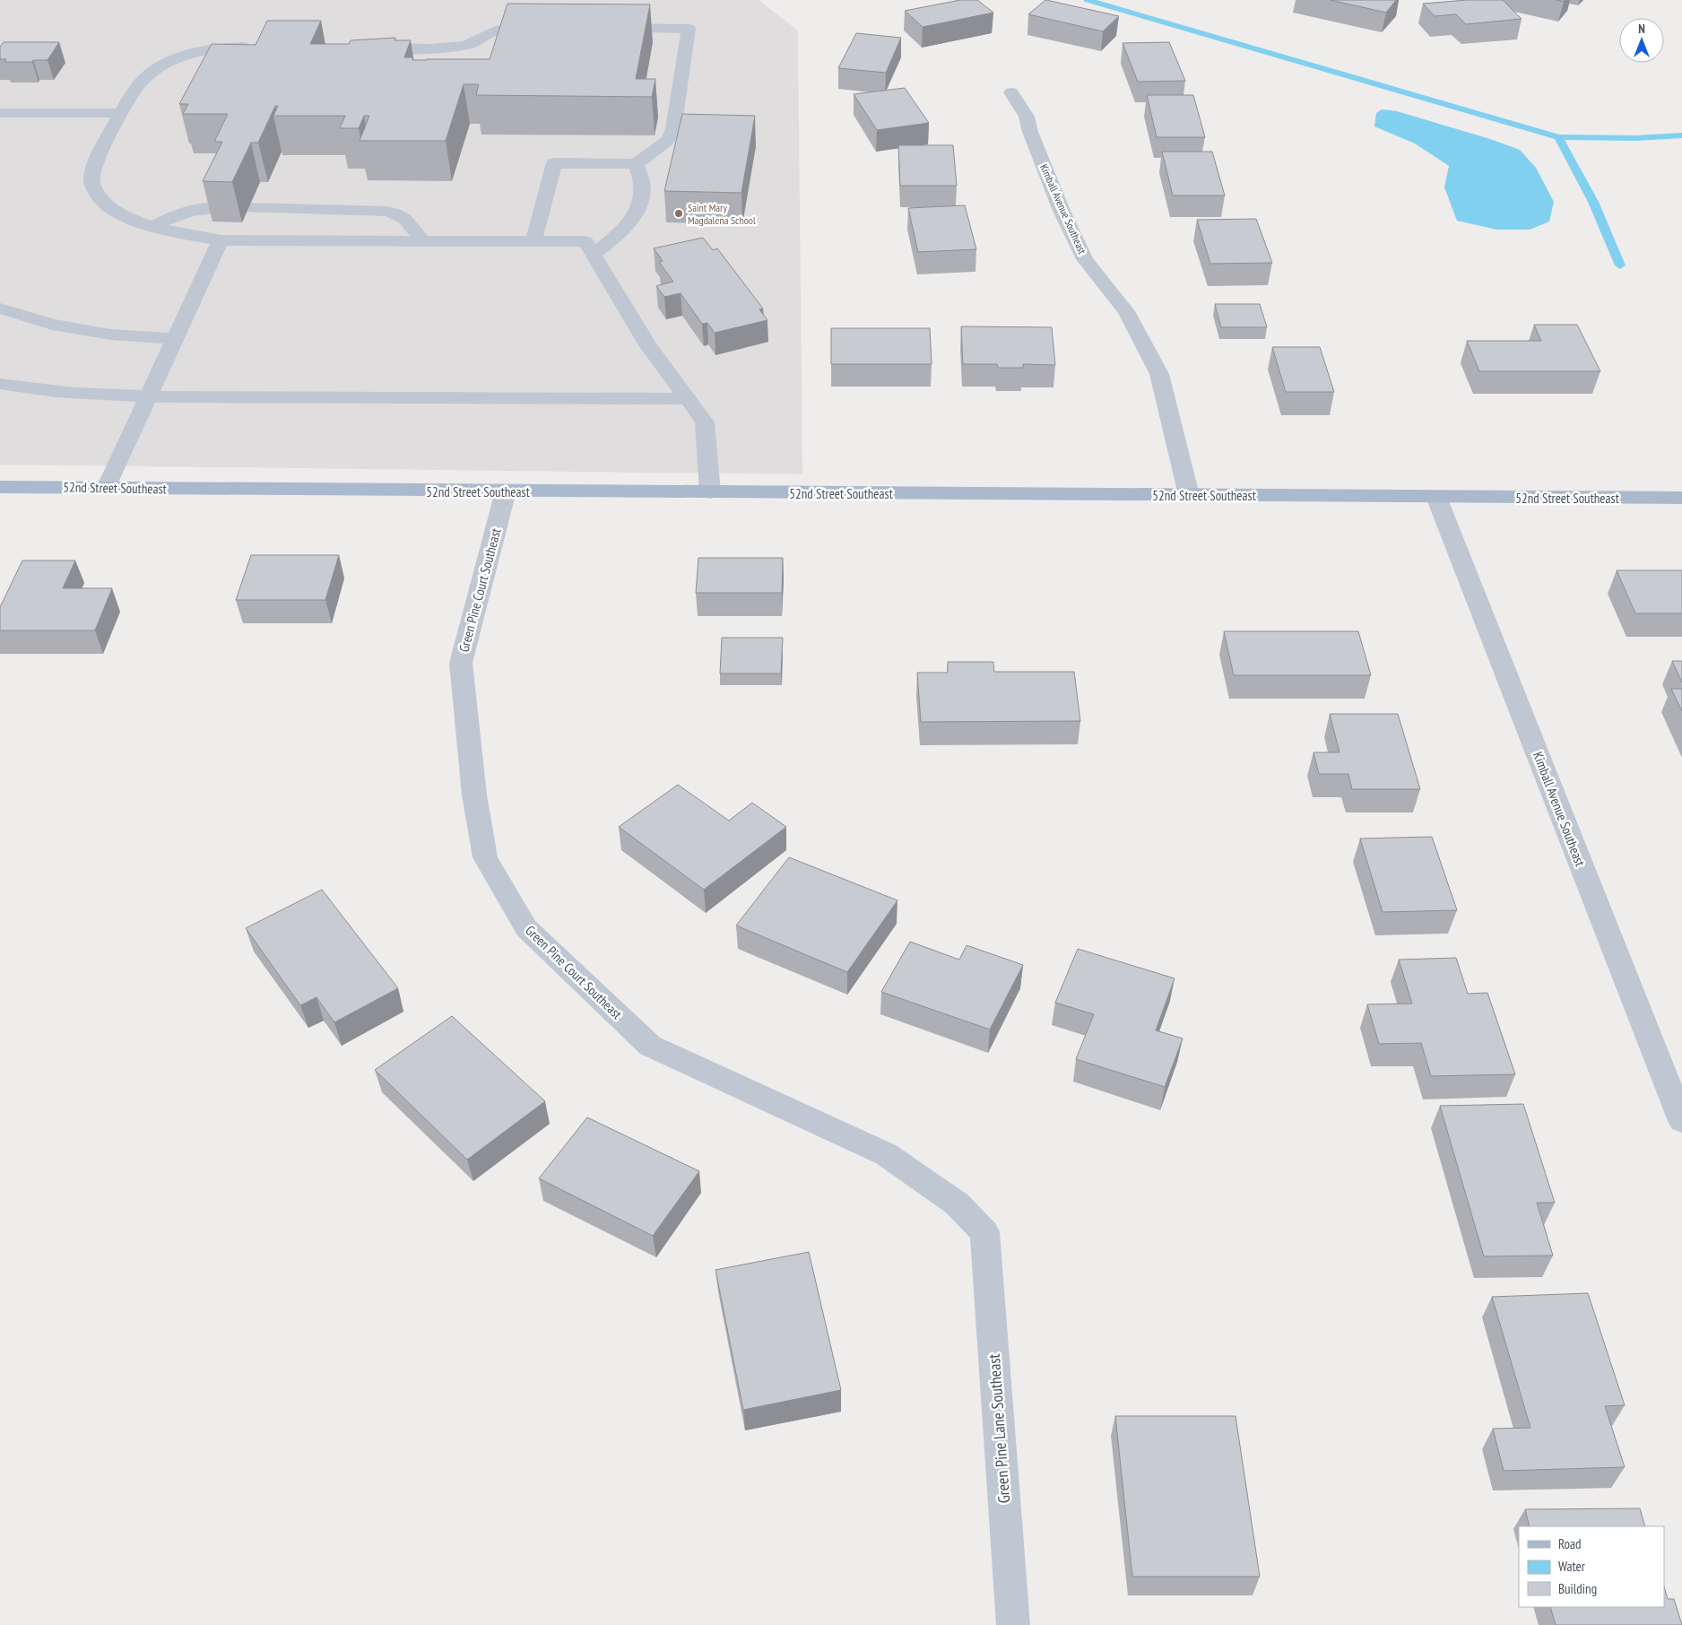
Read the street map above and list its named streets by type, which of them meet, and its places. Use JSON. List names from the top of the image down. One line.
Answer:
{"streets":{"main road":["52nd Street Southeast"],"street":["Kimball Avenue Southeast","Green Pine Court Southeast","Green Pine Lane Southeast"]},"crossings":[["Kimball Avenue Southeast","52nd Street Southeast"],["52nd Street Southeast","Green Pine Court Southeast"],["Green Pine Court Southeast","Green Pine Lane Southeast"]],"places":["Saint Mary Magdalena School"],"legend":["Road","Water","Building"],"north":"top"}
